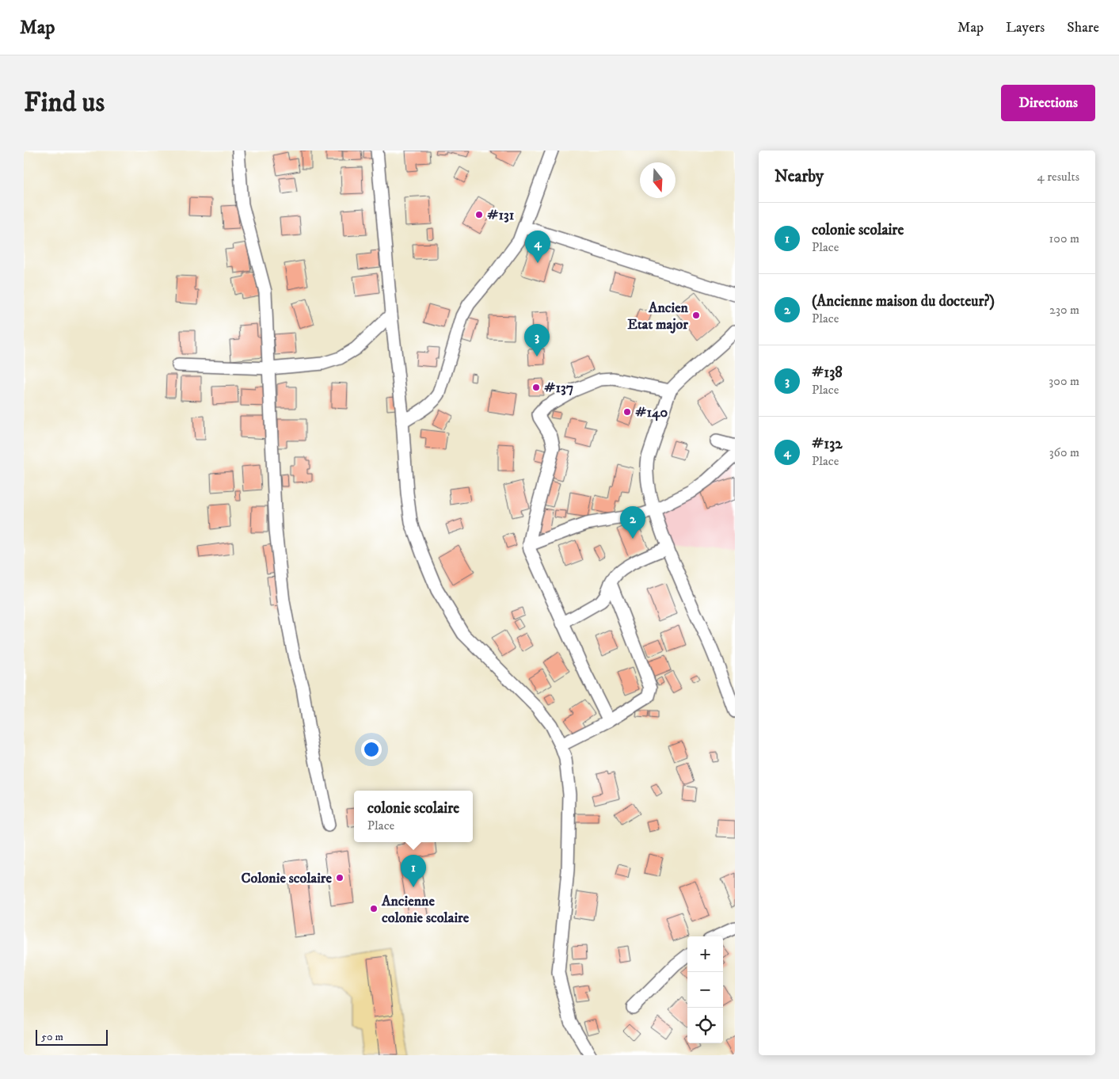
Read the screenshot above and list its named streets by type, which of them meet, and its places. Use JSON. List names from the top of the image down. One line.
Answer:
{"places":["#131","Ancien Etat major","#137","#140","Colonie scolaire","Ancienne colonie scolaire"],"scale_bar":"50 m","north":"bottom","page":{"header":"Map","nav":["Map","Layers","Share"],"buttons":"Directions","title":"Find us","heading":["Nearby","4 results"],"list":[{"mark":"1","name":"colonie scolaire","note":"Place","value":"100 m"},{"mark":"2","name":"(Ancienne maison du docteur?)","note":"Place","value":"230 m"},{"mark":"3","name":"#138","note":"Place","value":"300 m"},{"mark":"4","name":"#132","note":"Place","value":"360 m"}],"pins":["4","3","2","1"],"popup":["colonie scolaire","Place"],"map_buttons":["+","−"],"scale":"50 m"}}
